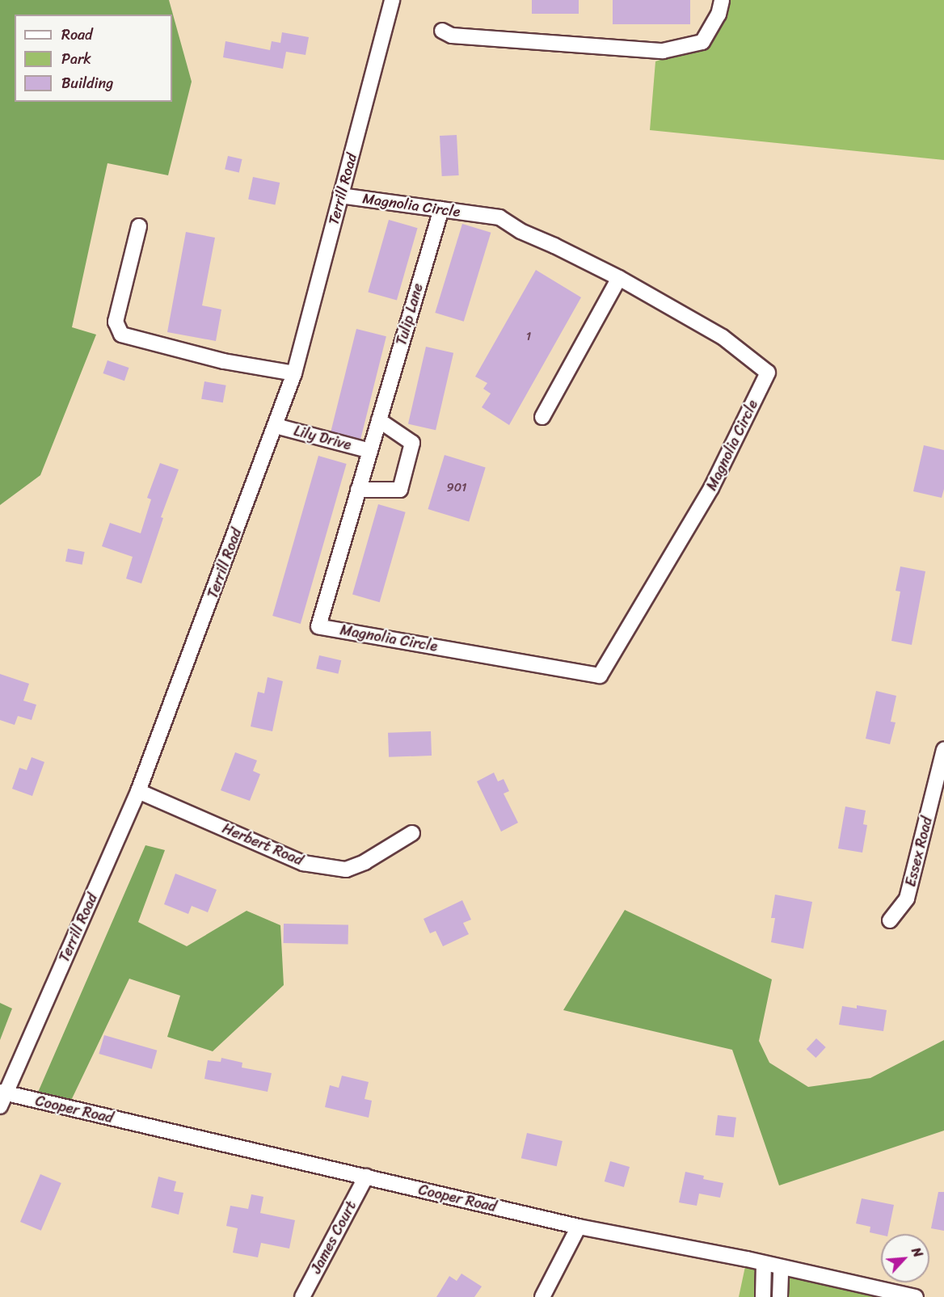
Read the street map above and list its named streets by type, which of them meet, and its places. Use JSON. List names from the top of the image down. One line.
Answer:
{"streets":{"street":["Terrill Road","Magnolia Circle","Tulip Lane","Lily Drive","Herbert Road","Essex Road","Cooper Road","James Court"]},"crossings":[["Terrill Road","Magnolia Circle"],["Terrill Road","Lily Drive"],["Terrill Road","Herbert Road"],["Terrill Road","Cooper Road"],["Magnolia Circle","Tulip Lane"],["Tulip Lane","Lily Drive"],["Cooper Road","James Court"]],"house_numbers":["1","901"],"legend":["Road","Park","Building"],"north":"top right"}
